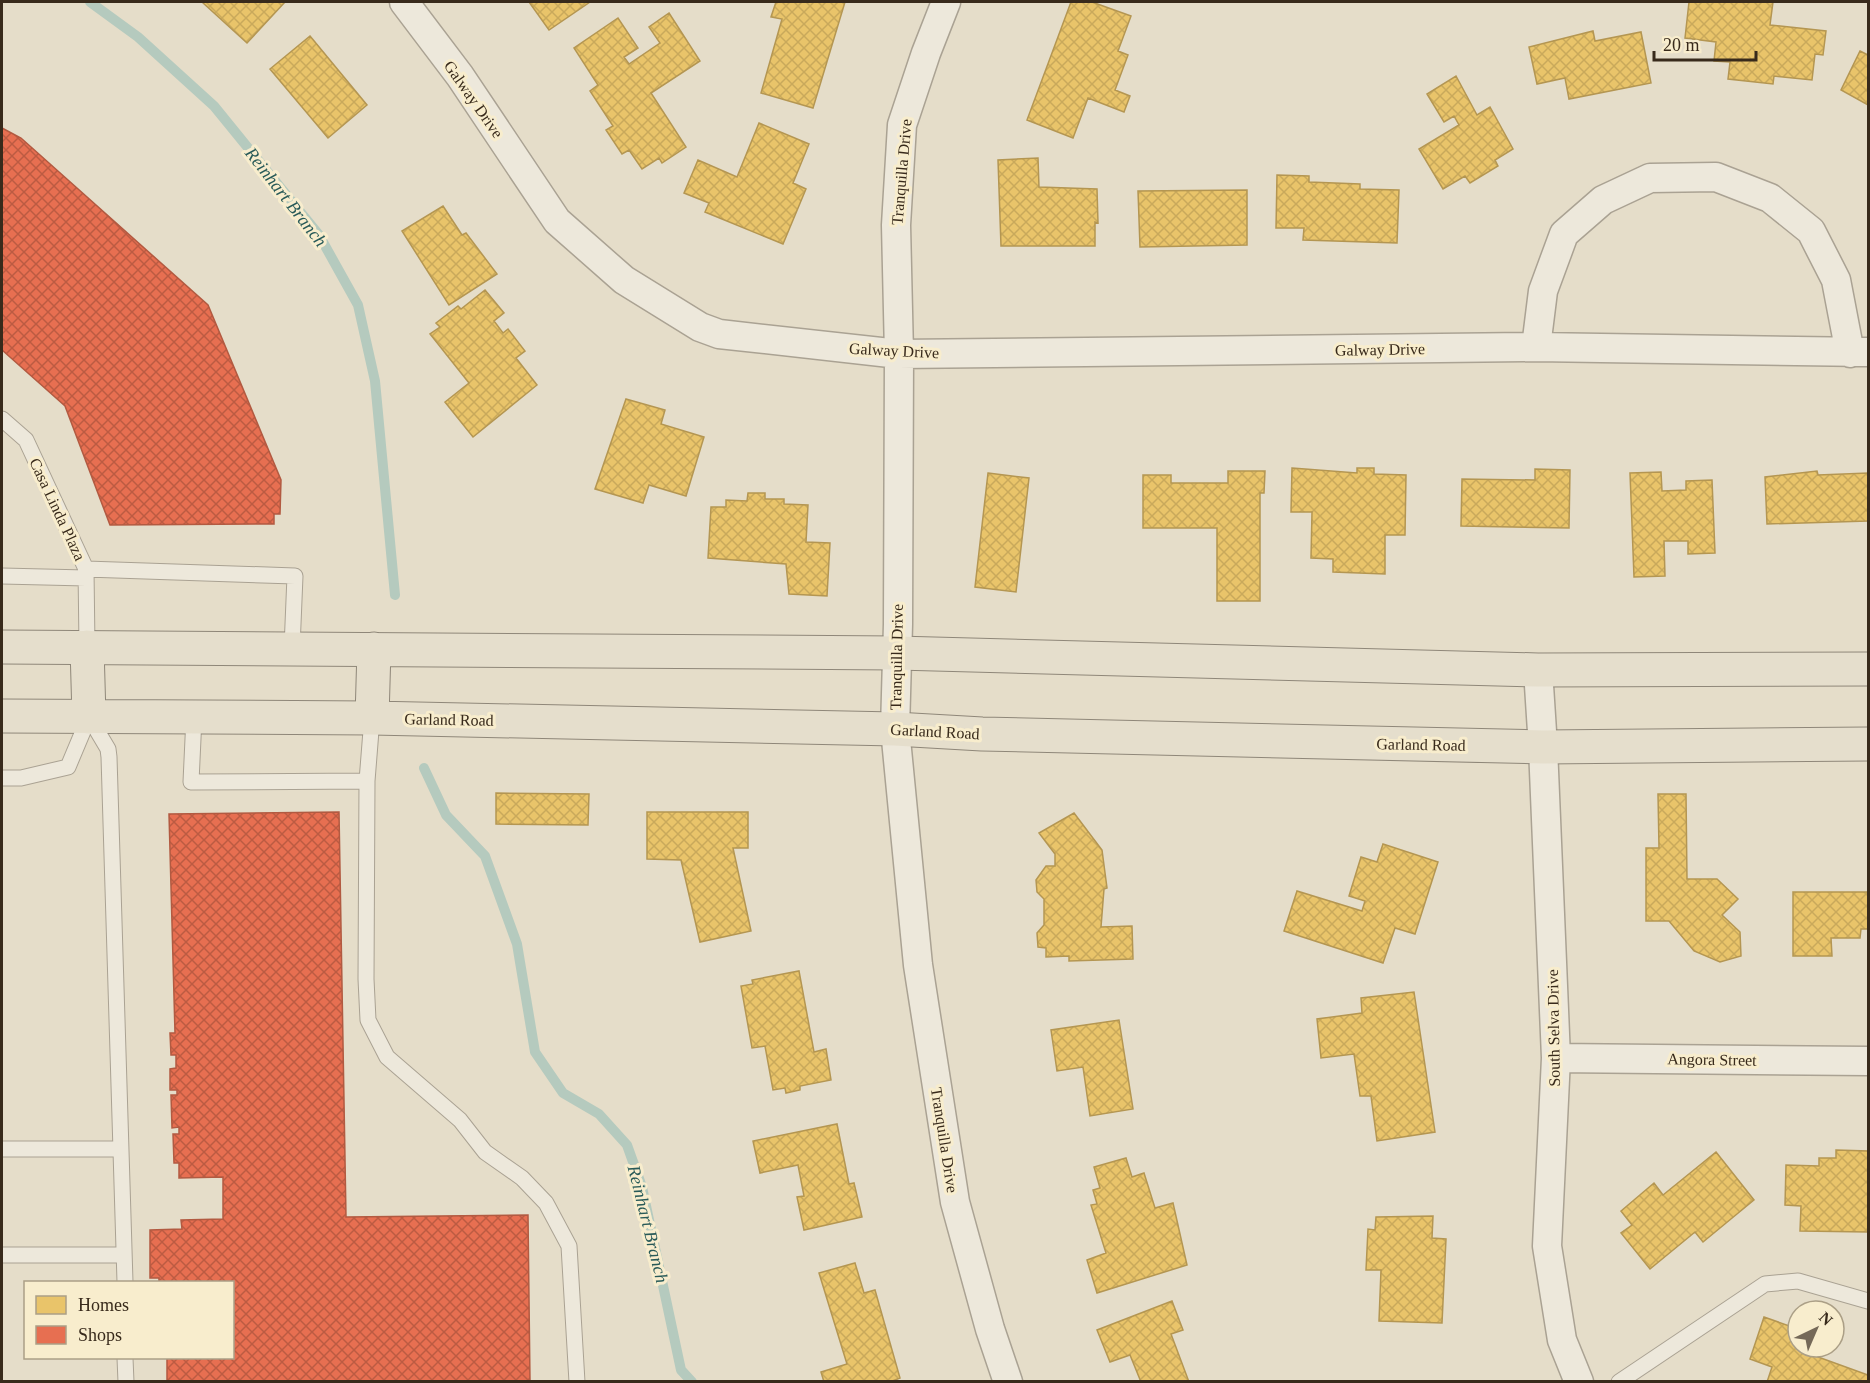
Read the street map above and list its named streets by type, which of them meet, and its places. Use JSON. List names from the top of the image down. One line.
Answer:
{"streets":{"main road":["Garland Road"],"street":["Galway Drive","Tranquilla Drive","South Selva Drive","Angora Street"],"lane":["Casa Linda Plaza"]},"crossings":[["Galway Drive","Tranquilla Drive"],["Tranquilla Drive","Garland Road"],["Garland Road","South Selva Drive"],["South Selva Drive","Angora Street"]],"water":["Reinhart Branch"],"legend":["Homes","Shops"],"scale_bar":"20 m","north":"top right"}
